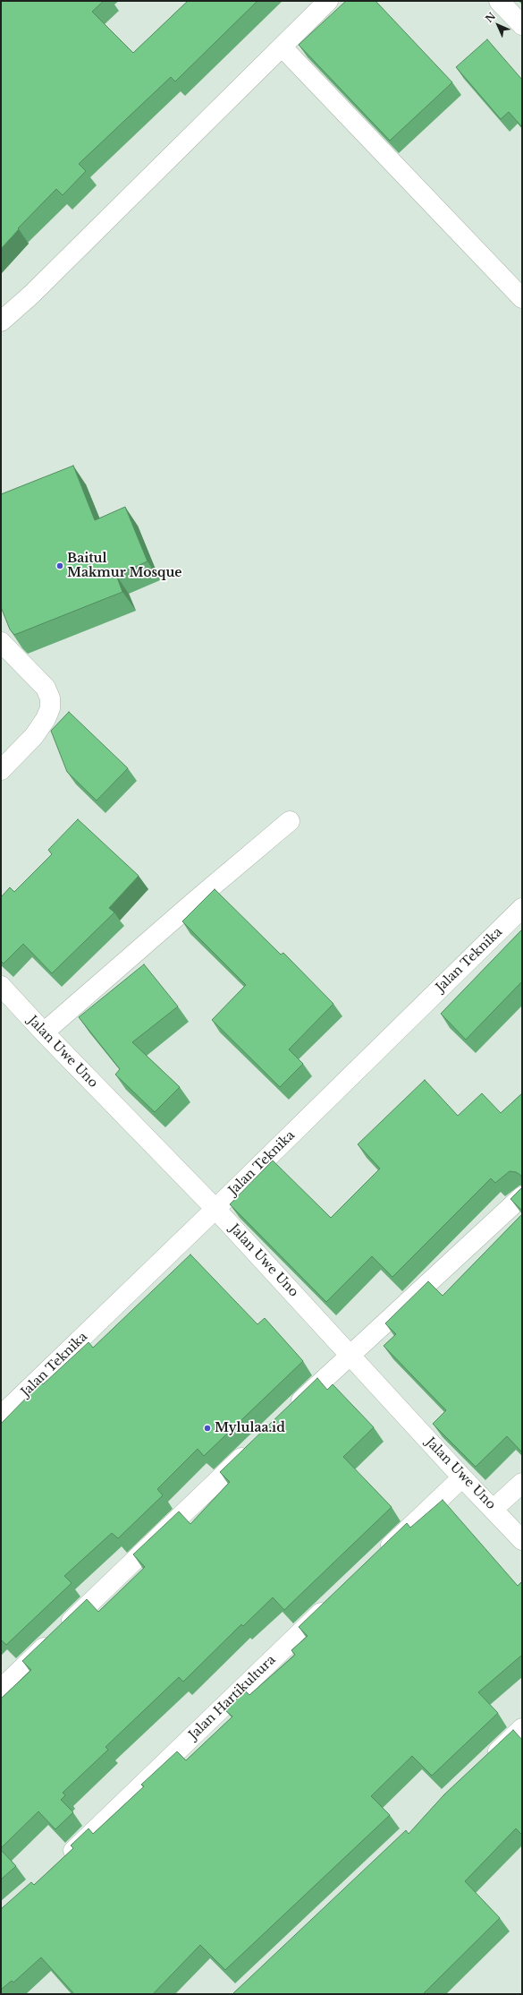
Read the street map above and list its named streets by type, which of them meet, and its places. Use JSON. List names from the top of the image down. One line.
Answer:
{"streets":{"street":["Jalan Teknika","Jalan Uwe Uno","Jalan Hartikultura"]},"crossings":[["Jalan Teknika","Jalan Uwe Uno"]],"places":["Baitul Makmur Mosque","Mylulaa.id"],"north":"top left"}
